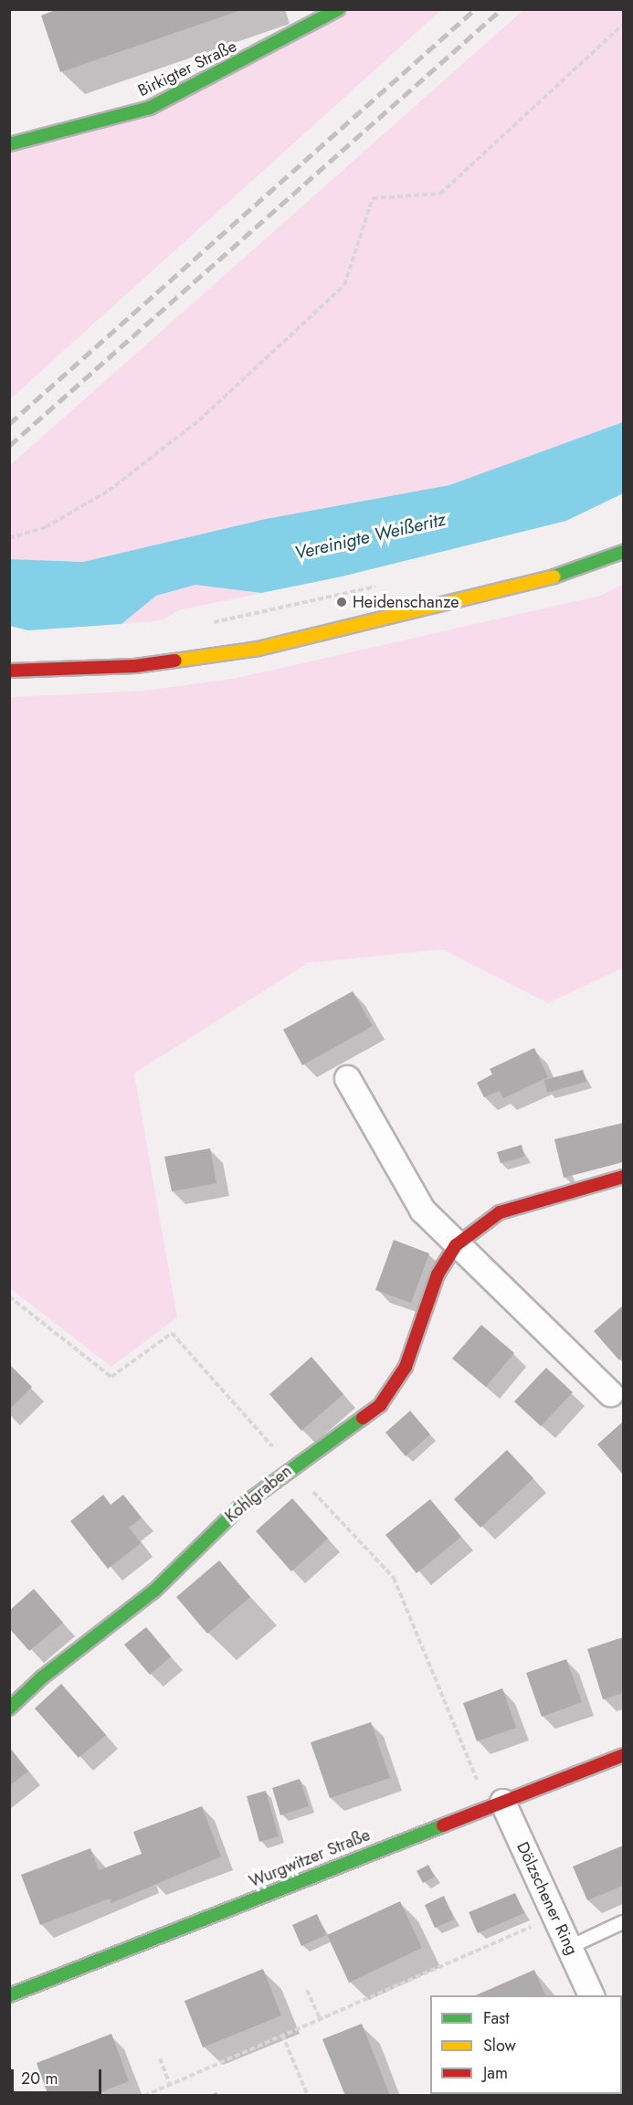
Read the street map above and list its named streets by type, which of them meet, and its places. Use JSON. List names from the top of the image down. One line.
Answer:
{"streets":{"street":["Birkigter Straße","Kohlgraben","Wurgwitzer Straße","Dölzschener Ring"]},"crossings":[["Wurgwitzer Straße","Dölzschener Ring"]],"water":["Vereinigte Weißeritz"],"places":["Heidenschanze"],"legend":["Fast","Slow","Jam"],"scale_bar":"20 m"}
